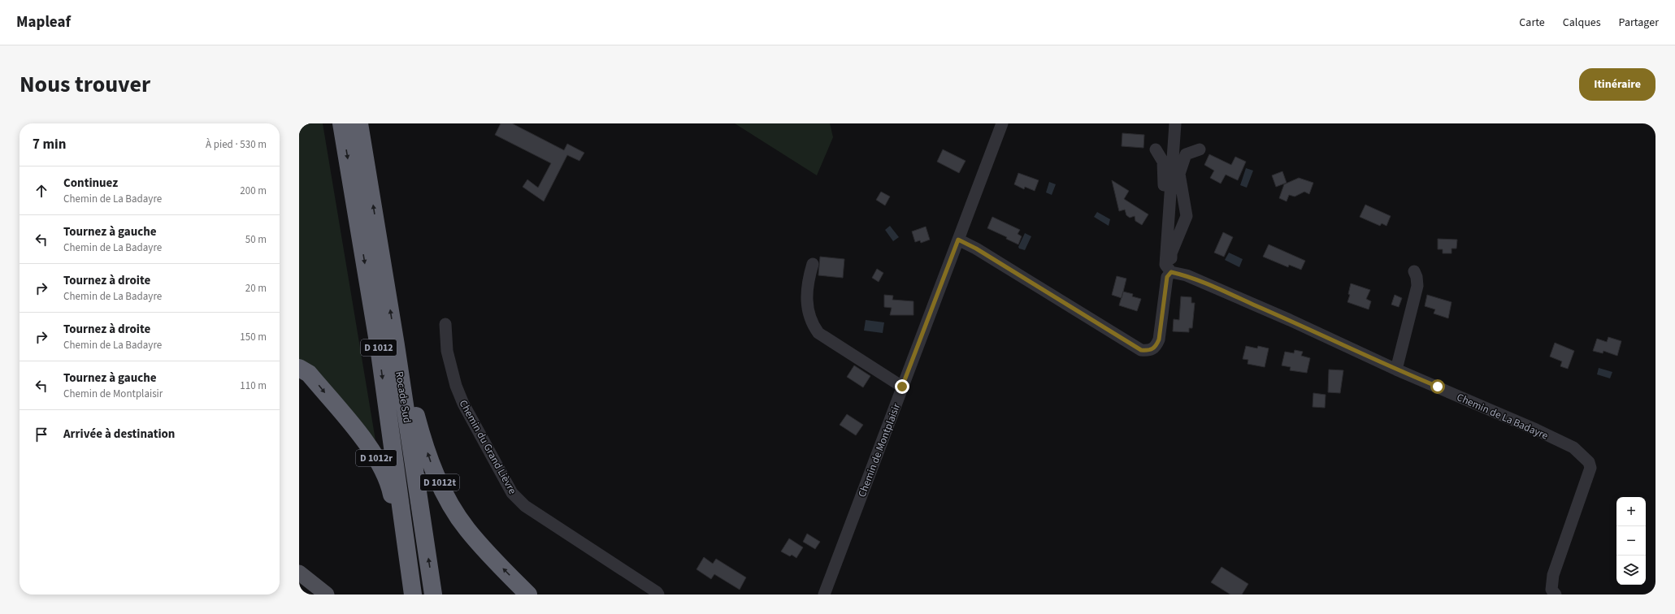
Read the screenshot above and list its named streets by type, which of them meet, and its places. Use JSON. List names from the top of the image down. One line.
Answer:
{"streets":{"highway":["D 1012","Rocade Sud","D 1012r","D 1012t"],"street":["Chemin de La Badayre","Chemin du Grand Lièvre","Chemin de Montplaisir"]},"crossings":[["Rocade Sud","D 1012r"],["Rocade Sud","D 1012t"]],"page":{"header":"Mapleaf","nav":["Carte","Calques","Partager"],"title":"Nous trouver","buttons":"Itinéraire","heading":["7 min","À pied · 530 m"],"list":[["Continuez","Chemin de La Badayre","200 m"],["Tournez à gauche","Chemin de La Badayre","50 m"],["Tournez à droite","Chemin de La Badayre","20 m"],["Tournez à droite","Chemin de La Badayre","150 m"],["Tournez à gauche","Chemin de Montplaisir","110 m"],"Arrivée à destination"],"map_buttons":["+","−"]}}
